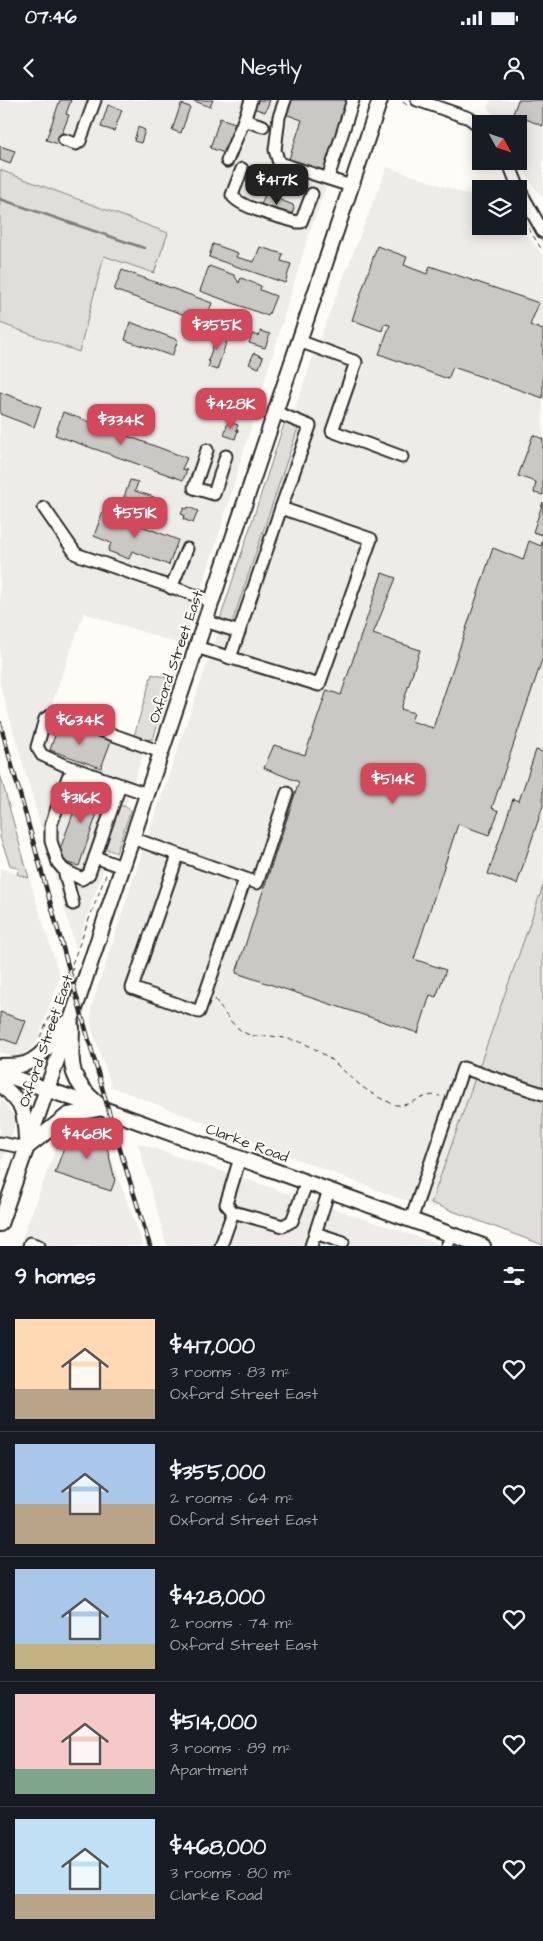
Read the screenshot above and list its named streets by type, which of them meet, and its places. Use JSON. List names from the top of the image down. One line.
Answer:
{"streets":{"main road":["Oxford Street East","Clarke Road"]},"crossings":[["Oxford Street East","Clarke Road"]],"north":"bottom right","page":{"status":"07:46","header":"Nestly","price":["$417K","$355K","$428K","$334K","$551K","$634K","$514K","$316K","$468K"],"heading":"9 homes","list":[{"name":"$417,000","note":"3 rooms · 83 m² · Oxford Street East"},{"name":"$355,000","note":"2 rooms · 64 m² · Oxford Street East"},{"name":"$428,000","note":"2 rooms · 74 m² · Oxford Street East"},{"name":"$514,000","note":"3 rooms · 89 m² · Apartment"},{"name":"$468,000","note":"3 rooms · 80 m² · Clarke Road"}]}}
